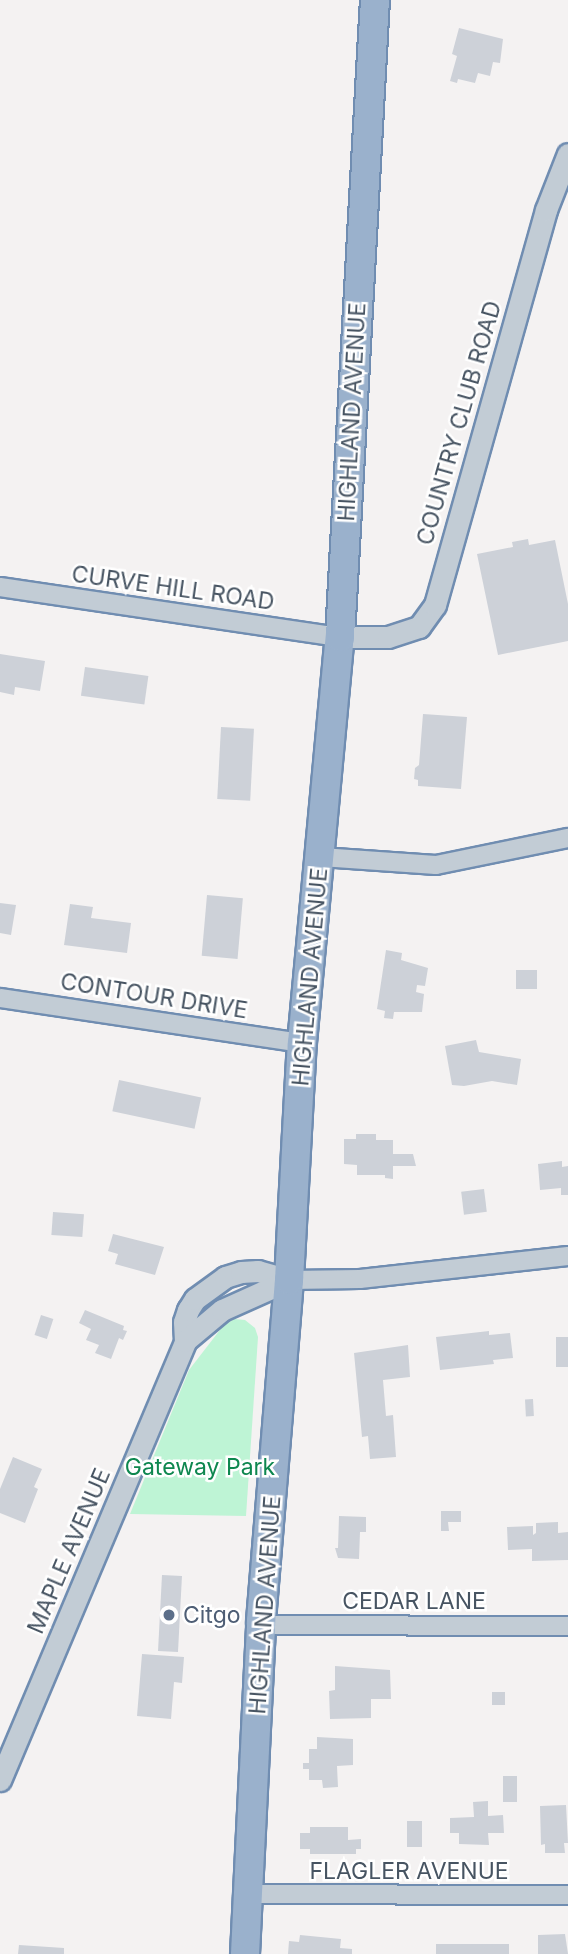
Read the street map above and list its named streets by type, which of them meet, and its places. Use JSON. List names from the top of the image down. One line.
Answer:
{"streets":{"highway":["HIGHLAND AVENUE"],"street":["COUNTRY CLUB ROAD","CURVE HILL ROAD","CONTOUR DRIVE","MAPLE AVENUE","CEDAR LANE","FLAGLER AVENUE"]},"crossings":[["HIGHLAND AVENUE","COUNTRY CLUB ROAD"],["HIGHLAND AVENUE","CURVE HILL ROAD"],["HIGHLAND AVENUE","CONTOUR DRIVE"],["HIGHLAND AVENUE","MAPLE AVENUE"],["HIGHLAND AVENUE","CEDAR LANE"],["HIGHLAND AVENUE","FLAGLER AVENUE"],["COUNTRY CLUB ROAD","CURVE HILL ROAD"]],"parks":["Gateway Park"],"places":["Citgo"]}
